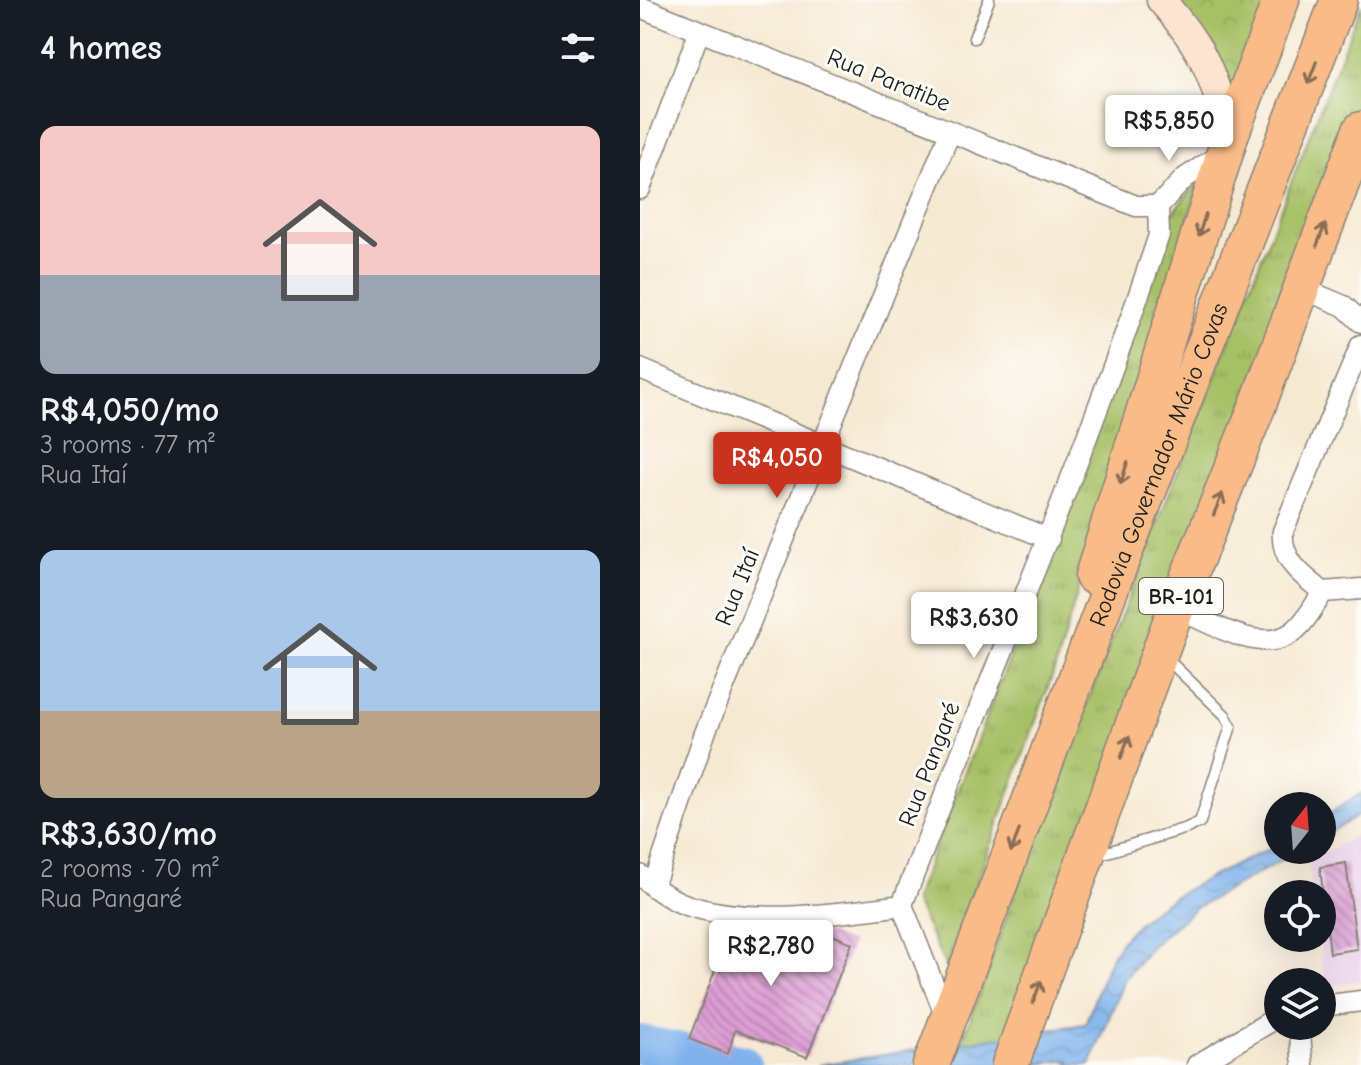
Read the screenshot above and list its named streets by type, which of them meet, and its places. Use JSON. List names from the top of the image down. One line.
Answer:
{"streets":{"highway":["Rodovia Governador Mário Covas","BR-101"],"street":["Rua Paratibe","Rua Itaí","Rua Pangaré"]},"crossings":[["Rua Paratibe","Rua Itaí"],["Rua Paratibe","Rua Pangaré"]],"north":"top","page":{"heading":"4 homes","price":["R$5,850","R$4,050","R$3,630","R$2,780"],"list":[{"name":"R$4,050/mo","note":"3 rooms · 77 m² · Rua Itaí"},{"name":"R$3,630/mo","note":"2 rooms · 70 m² · Rua Pangaré"}]}}
